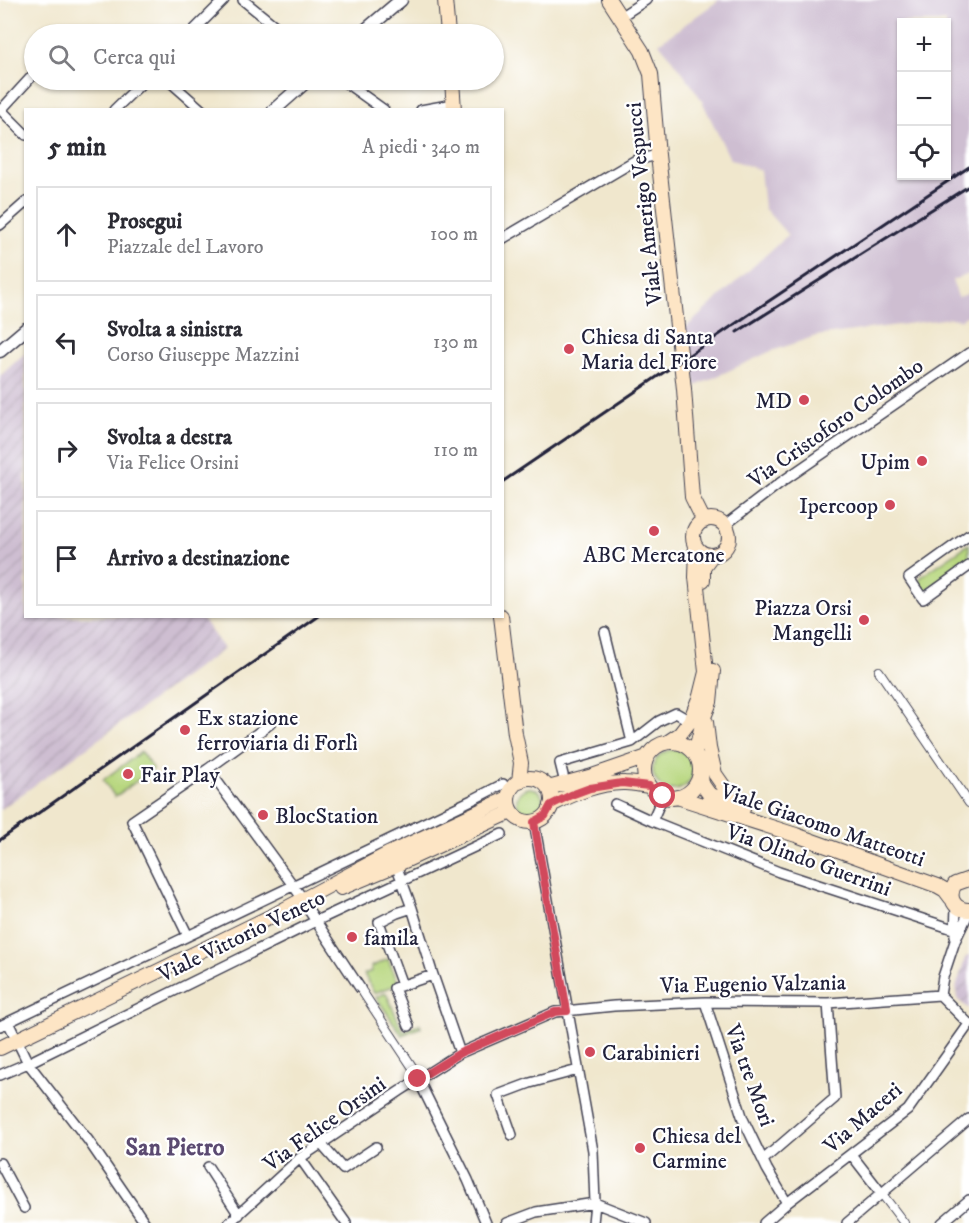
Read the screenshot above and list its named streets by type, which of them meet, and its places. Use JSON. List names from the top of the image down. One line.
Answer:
{"streets":{"main road":["Viale Amerigo Vespucci","Viale Giacomo Matteotti","Viale Vittorio Veneto"],"street":["Via Cristoforo Colombo","Via Olindo Guerrini","Via Eugenio Valzania","Via tre Mori","Via Maceri","Via Felice Orsini"]},"crossings":[["Viale Amerigo Vespucci","Via Cristoforo Colombo"],["Via Eugenio Valzania","Via tre Mori"],["Via Eugenio Valzania","Via Felice Orsini"],["Via tre Mori","Via Maceri"]],"districts":["San Pietro"],"places":["Chiesa di Santa Maria del Fiore","MD","Upim","Ipercoop","ABC Mercatone","Piazza Orsi Mangelli","Ex stazione ferroviaria di Forlì","Fair Play","BlocStation","famila","Carabinieri","Chiesa del Carmine"],"page":{"map_buttons":["+","−"],"search":"Cerca qui","heading":["5 min","A piedi · 340 m"],"list":[["Prosegui","Piazzale del Lavoro","100 m"],["Svolta a sinistra","Corso Giuseppe Mazzini","130 m"],["Svolta a destra","Via Felice Orsini","110 m"],"Arrivo a destinazione"]}}
